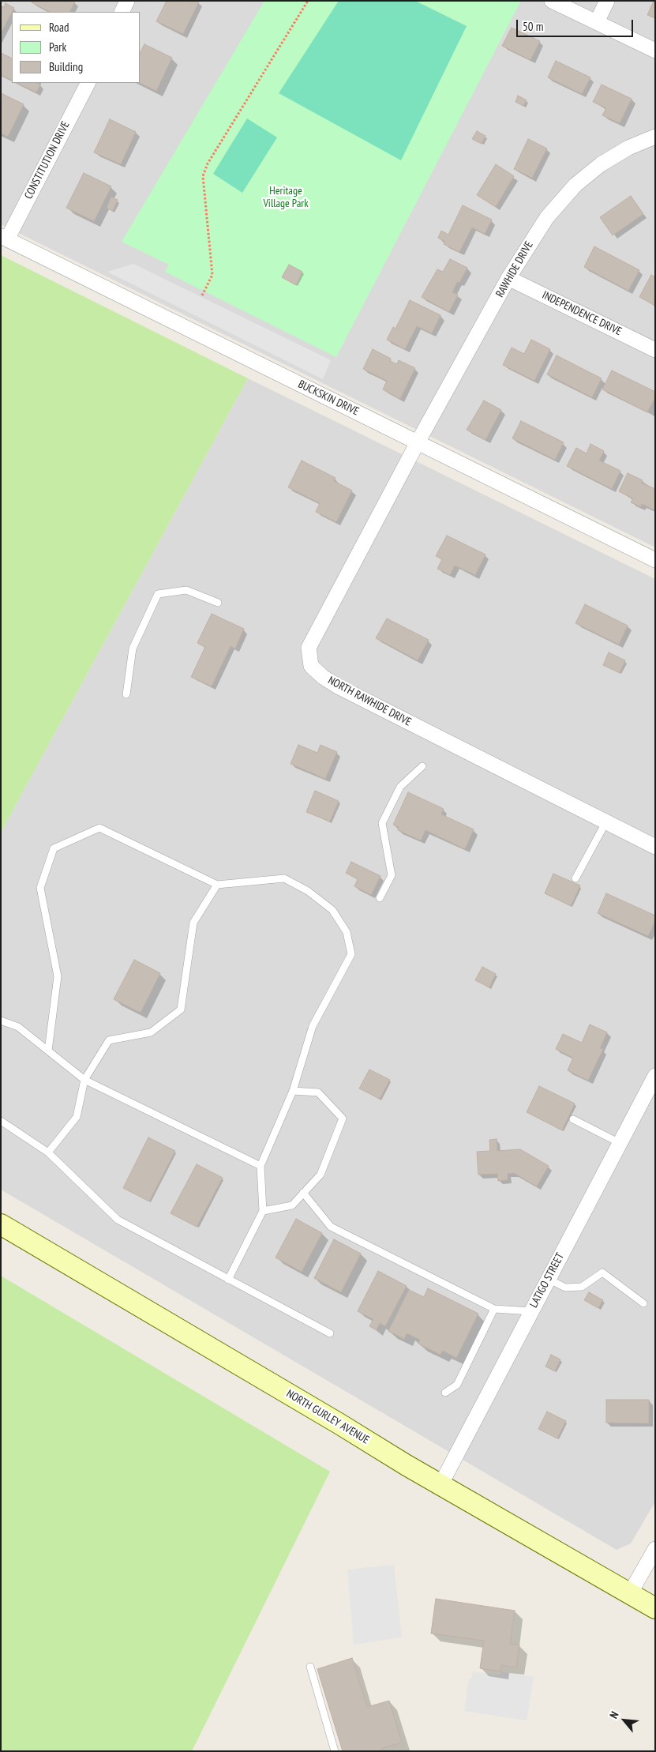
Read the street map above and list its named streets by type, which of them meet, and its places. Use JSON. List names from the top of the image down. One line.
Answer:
{"streets":{"street":["CONSTITUTION DRIVE","RAWHIDE DRIVE","INDEPENDENCE DRIVE","BUCKSKIN DRIVE","NORTH RAWHIDE DRIVE","LATIGO STREET","NORTH GURLEY AVENUE"]},"crossings":[["CONSTITUTION DRIVE","BUCKSKIN DRIVE"],["RAWHIDE DRIVE","INDEPENDENCE DRIVE"],["RAWHIDE DRIVE","BUCKSKIN DRIVE"],["RAWHIDE DRIVE","NORTH RAWHIDE DRIVE"],["BUCKSKIN DRIVE","NORTH RAWHIDE DRIVE"],["LATIGO STREET","NORTH GURLEY AVENUE"]],"parks":["Heritage Village Park"],"legend":["Road","Park","Building"],"scale_bar":"50 m","north":"top left"}
